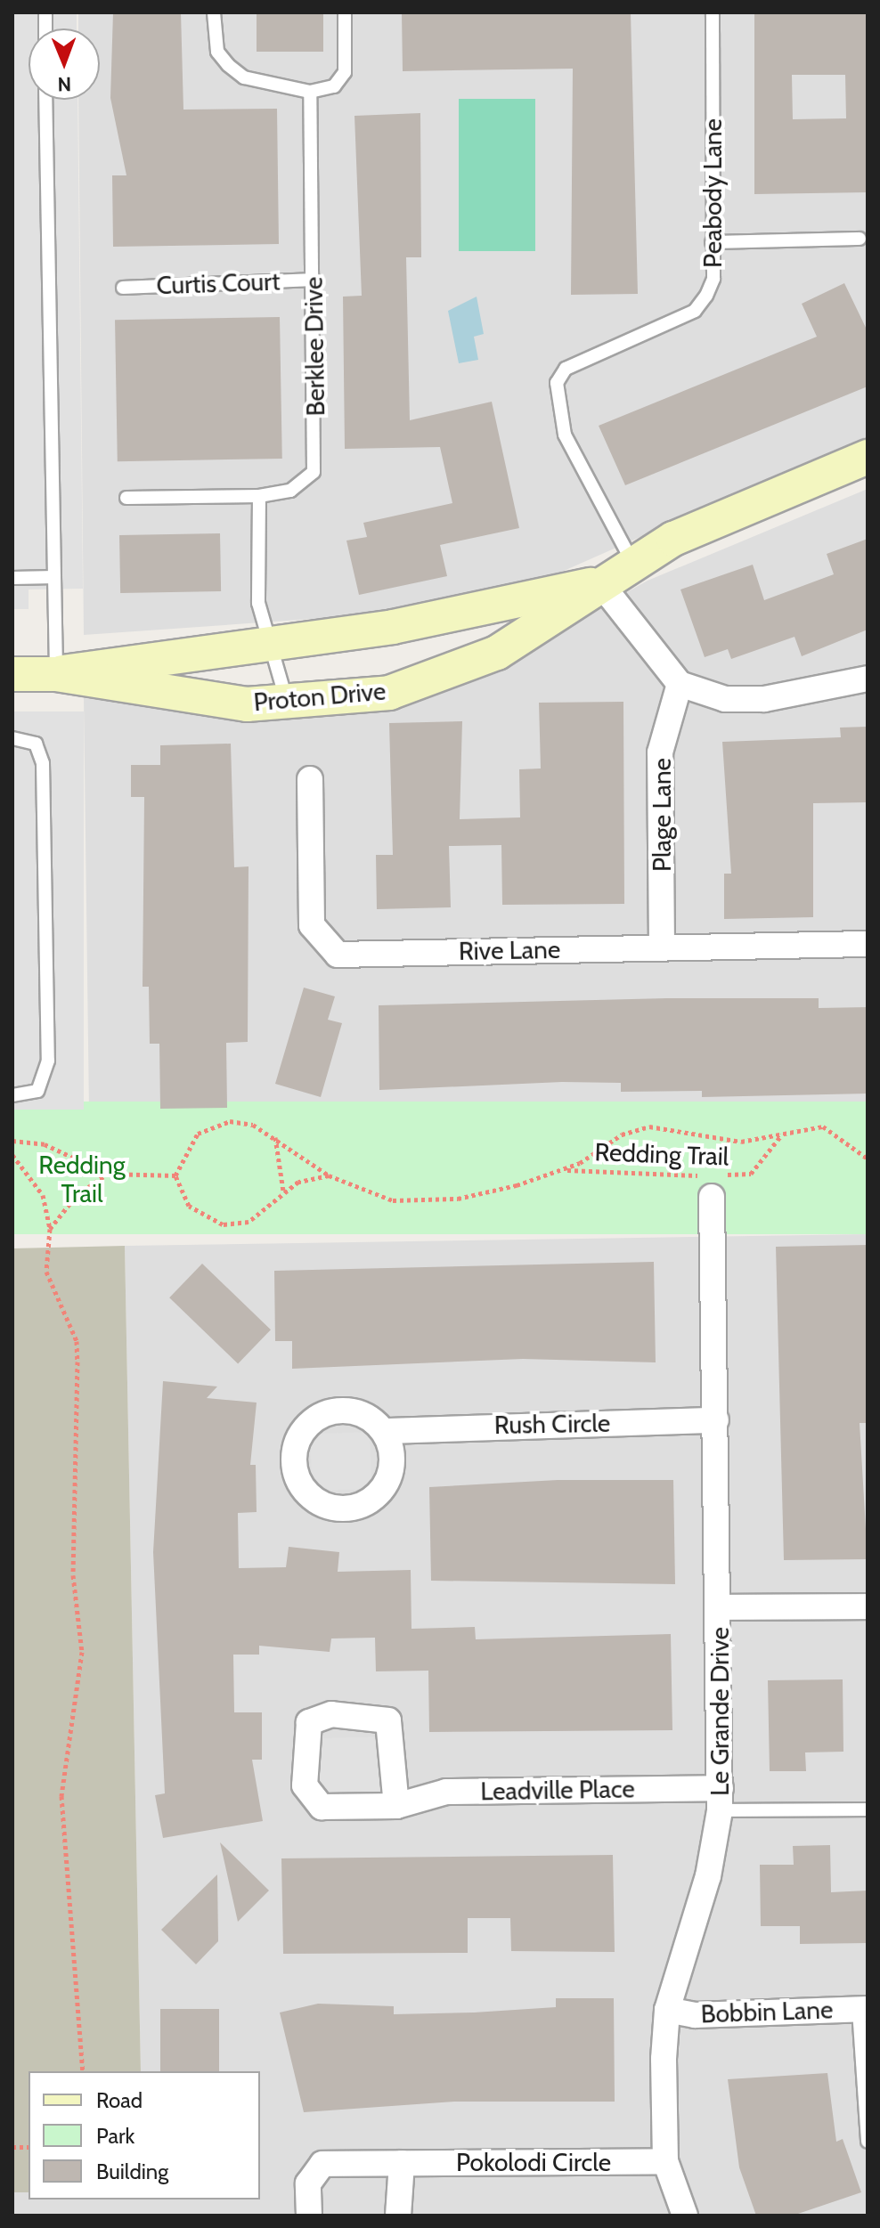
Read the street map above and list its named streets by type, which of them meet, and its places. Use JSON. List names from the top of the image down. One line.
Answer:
{"streets":{"street":["Proton Drive","Plage Lane","Rive Lane","Rush Circle","Le Grande Drive","Leadville Place","Bobbin Lane","Pokolodi Circle"],"lane":["Peabody Lane","Curtis Court","Berklee Drive"],"path":["Redding Trail"]},"crossings":[["Peabody Lane","Proton Drive"],["Curtis Court","Berklee Drive"],["Plage Lane","Rive Lane"],["Rush Circle","Le Grande Drive"],["Le Grande Drive","Leadville Place"],["Le Grande Drive","Bobbin Lane"],["Le Grande Drive","Pokolodi Circle"]],"parks":["Redding Trail"],"legend":["Road","Park","Building"],"north":"bottom"}
